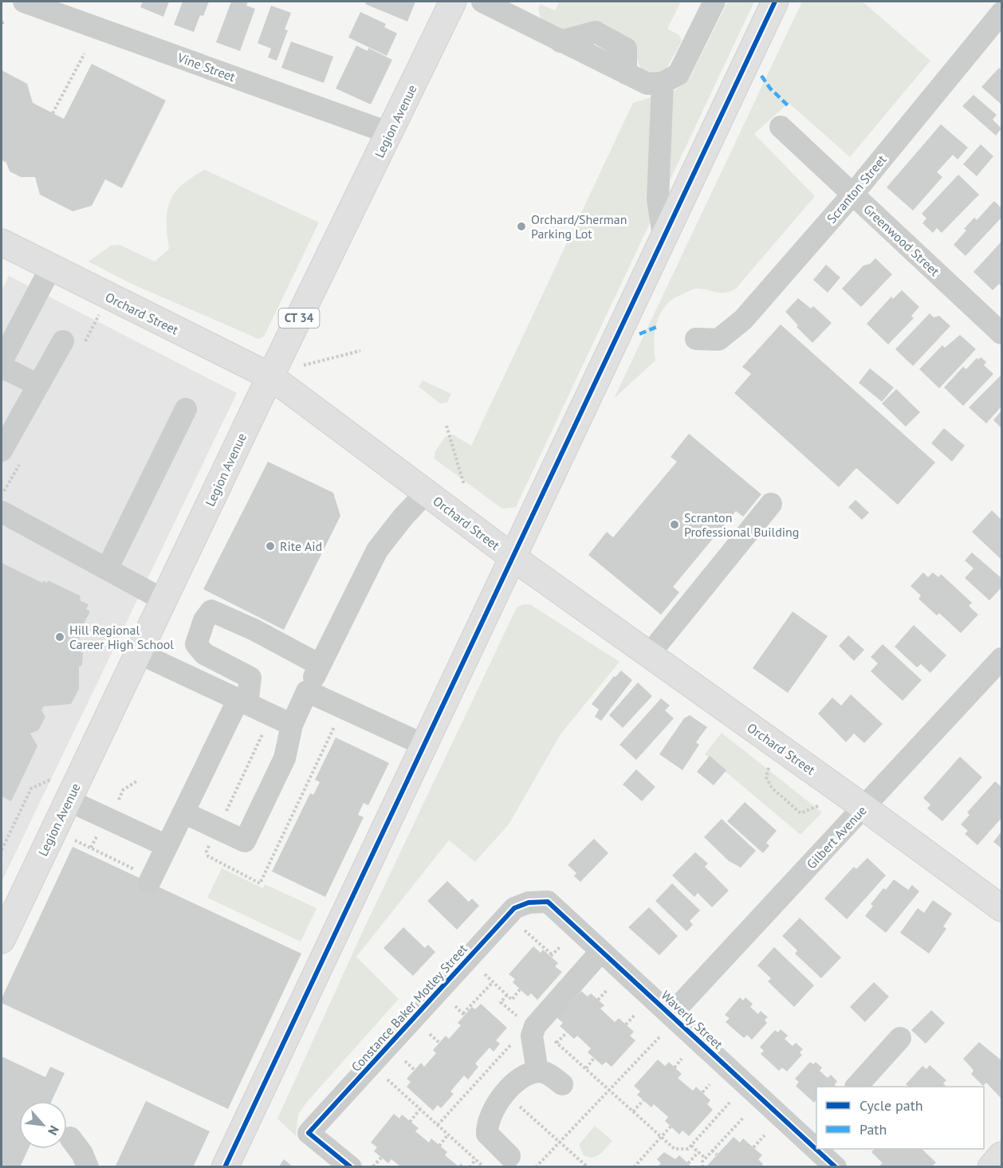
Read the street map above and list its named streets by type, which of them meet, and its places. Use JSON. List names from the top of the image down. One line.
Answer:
{"streets":{"main road":["Legion Avenue","Orchard Street","CT 34"],"street":["Vine Street","Scranton Street","Greenwood Street","Gilbert Avenue","Constance Baker Motley Street","Waverly Street"]},"crossings":[["Vine Street","Legion Avenue"],["Legion Avenue","Orchard Street"],["Scranton Street","Greenwood Street"],["Orchard Street","Gilbert Avenue"],["Gilbert Avenue","Waverly Street"],["Constance Baker Motley Street","Waverly Street"]],"places":["Orchard/Sherman Parking Lot","Scranton Professional Building","Rite Aid","Hill Regional Career High School"],"legend":["Cycle path","Path"],"north":"bottom right"}
